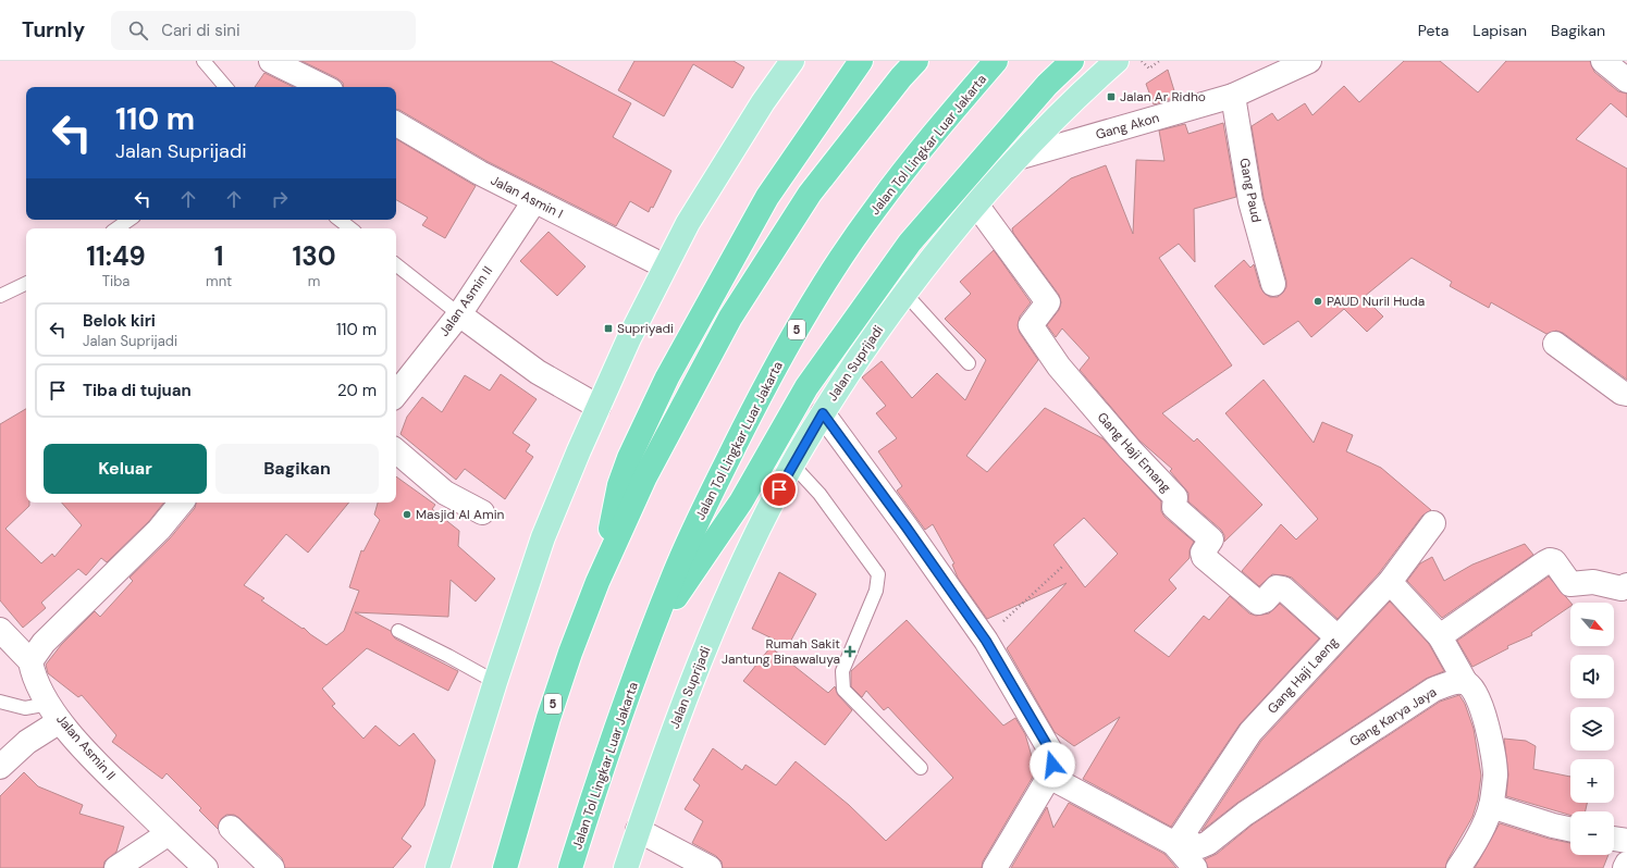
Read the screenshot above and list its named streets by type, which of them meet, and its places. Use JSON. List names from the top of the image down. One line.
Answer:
{"streets":{"highway":["Jalan Tol Lingkar Luar Jakarta","5"],"main road":["Jalan Suprijadi"],"street":["Gang Akon","Gang Paud","Jalan Asmin I","Jalan Asmin II","Gang Haji Emang","Gang Haji Laeng","Gang Karya Jaya"]},"crossings":[["Gang Akon","Gang Paud"],["Gang Akon","Jalan Suprijadi"],["Jalan Asmin I","Jalan Asmin II"],["Jalan Suprijadi","Gang Haji Emang"],["Gang Haji Emang","Gang Haji Laeng"],["Gang Haji Laeng","Gang Karya Jaya"]],"places":{"transit":["Jalan Ar Ridho","Supriyadi"],"other":["PAUD Nuril Huda","Masjid Al Amin"],"health":["Rumah Sakit Jantung Binawaluya"]},"north":"bottom right","page":{"header":"Turnly","search":"Cari di sini","nav":["Peta","Lapisan","Bagikan"],"turn":["110 m","Jalan Suprijadi"],"eta":["11:49","Tiba","1","mnt","130","m"],"list":[{"name":"Belok kiri","note":"Jalan Suprijadi","value":"110 m"},{"name":"Tiba di tujuan","value":"20 m"}],"buttons":["Keluar","Bagikan"],"map_buttons":["+","−"]}}
